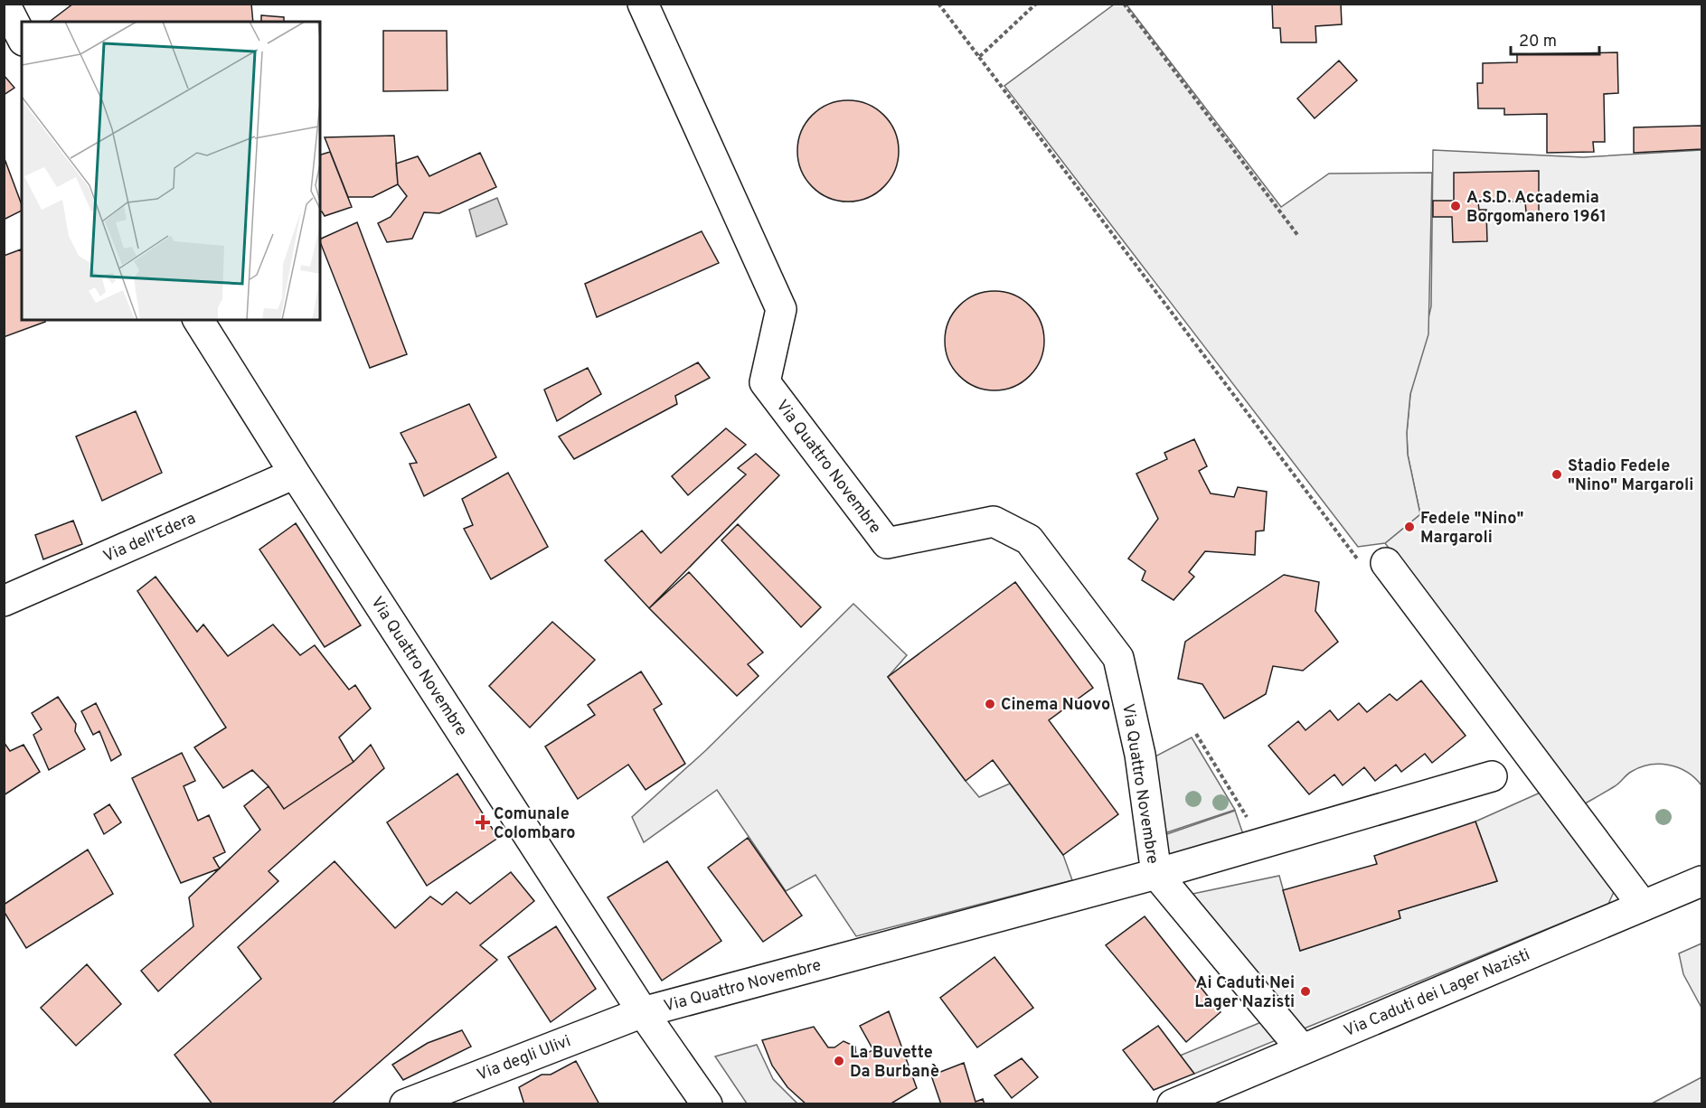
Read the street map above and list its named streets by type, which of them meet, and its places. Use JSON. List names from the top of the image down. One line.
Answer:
{"streets":{"street":["Via Quattro Novembre","Via dell'Edera","Via Caduti dei Lager Nazisti","Via degli Ulivi"]},"crossings":[["Via Quattro Novembre","Via dell'Edera"],["Via Quattro Novembre","Via Caduti dei Lager Nazisti"],["Via Quattro Novembre","Via degli Ulivi"]],"places":{"other":["A.S.D. Accademia Borgomanero 1961","Stadio Fedele \"Nino\" Margaroli","Fedele \"Nino\" Margaroli","Cinema Nuovo","Ai Caduti Nei Lager Nazisti","La Buvette Da Burbanè"],"health":["Comunale Colombaro"]},"scale_bar":"20 m"}
